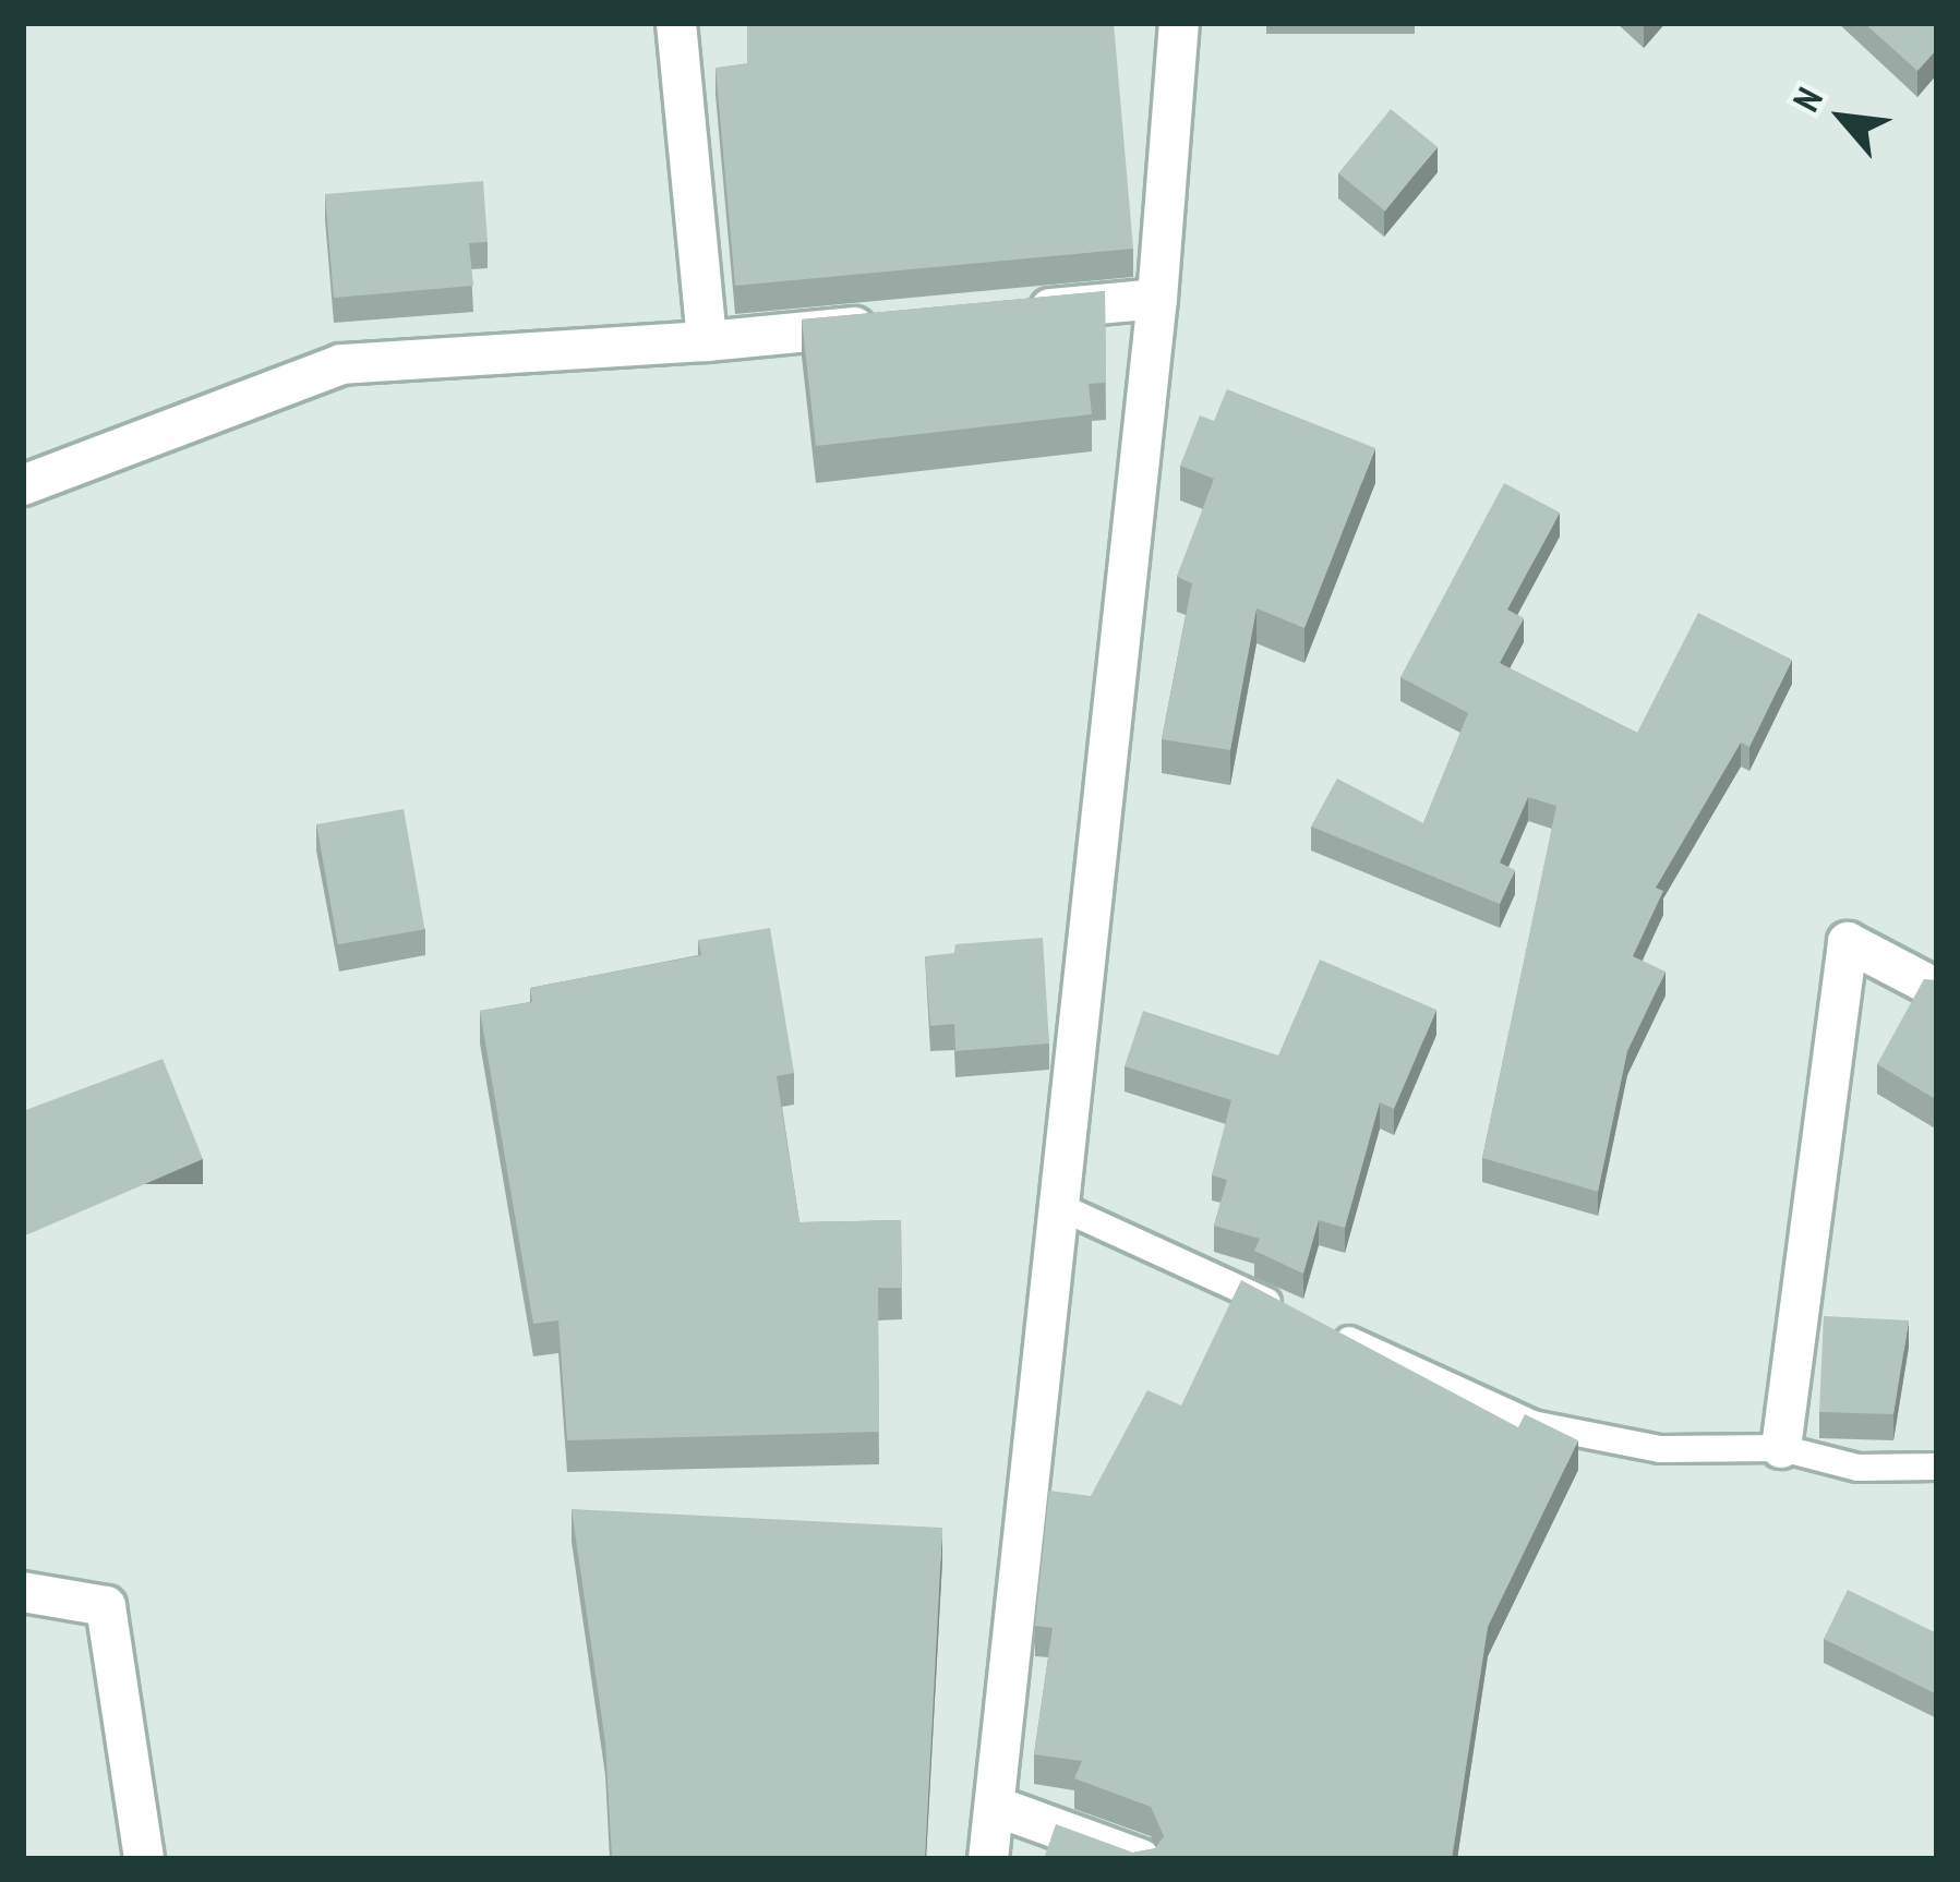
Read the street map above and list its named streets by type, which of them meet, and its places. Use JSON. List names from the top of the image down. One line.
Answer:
{"north":"top left"}
